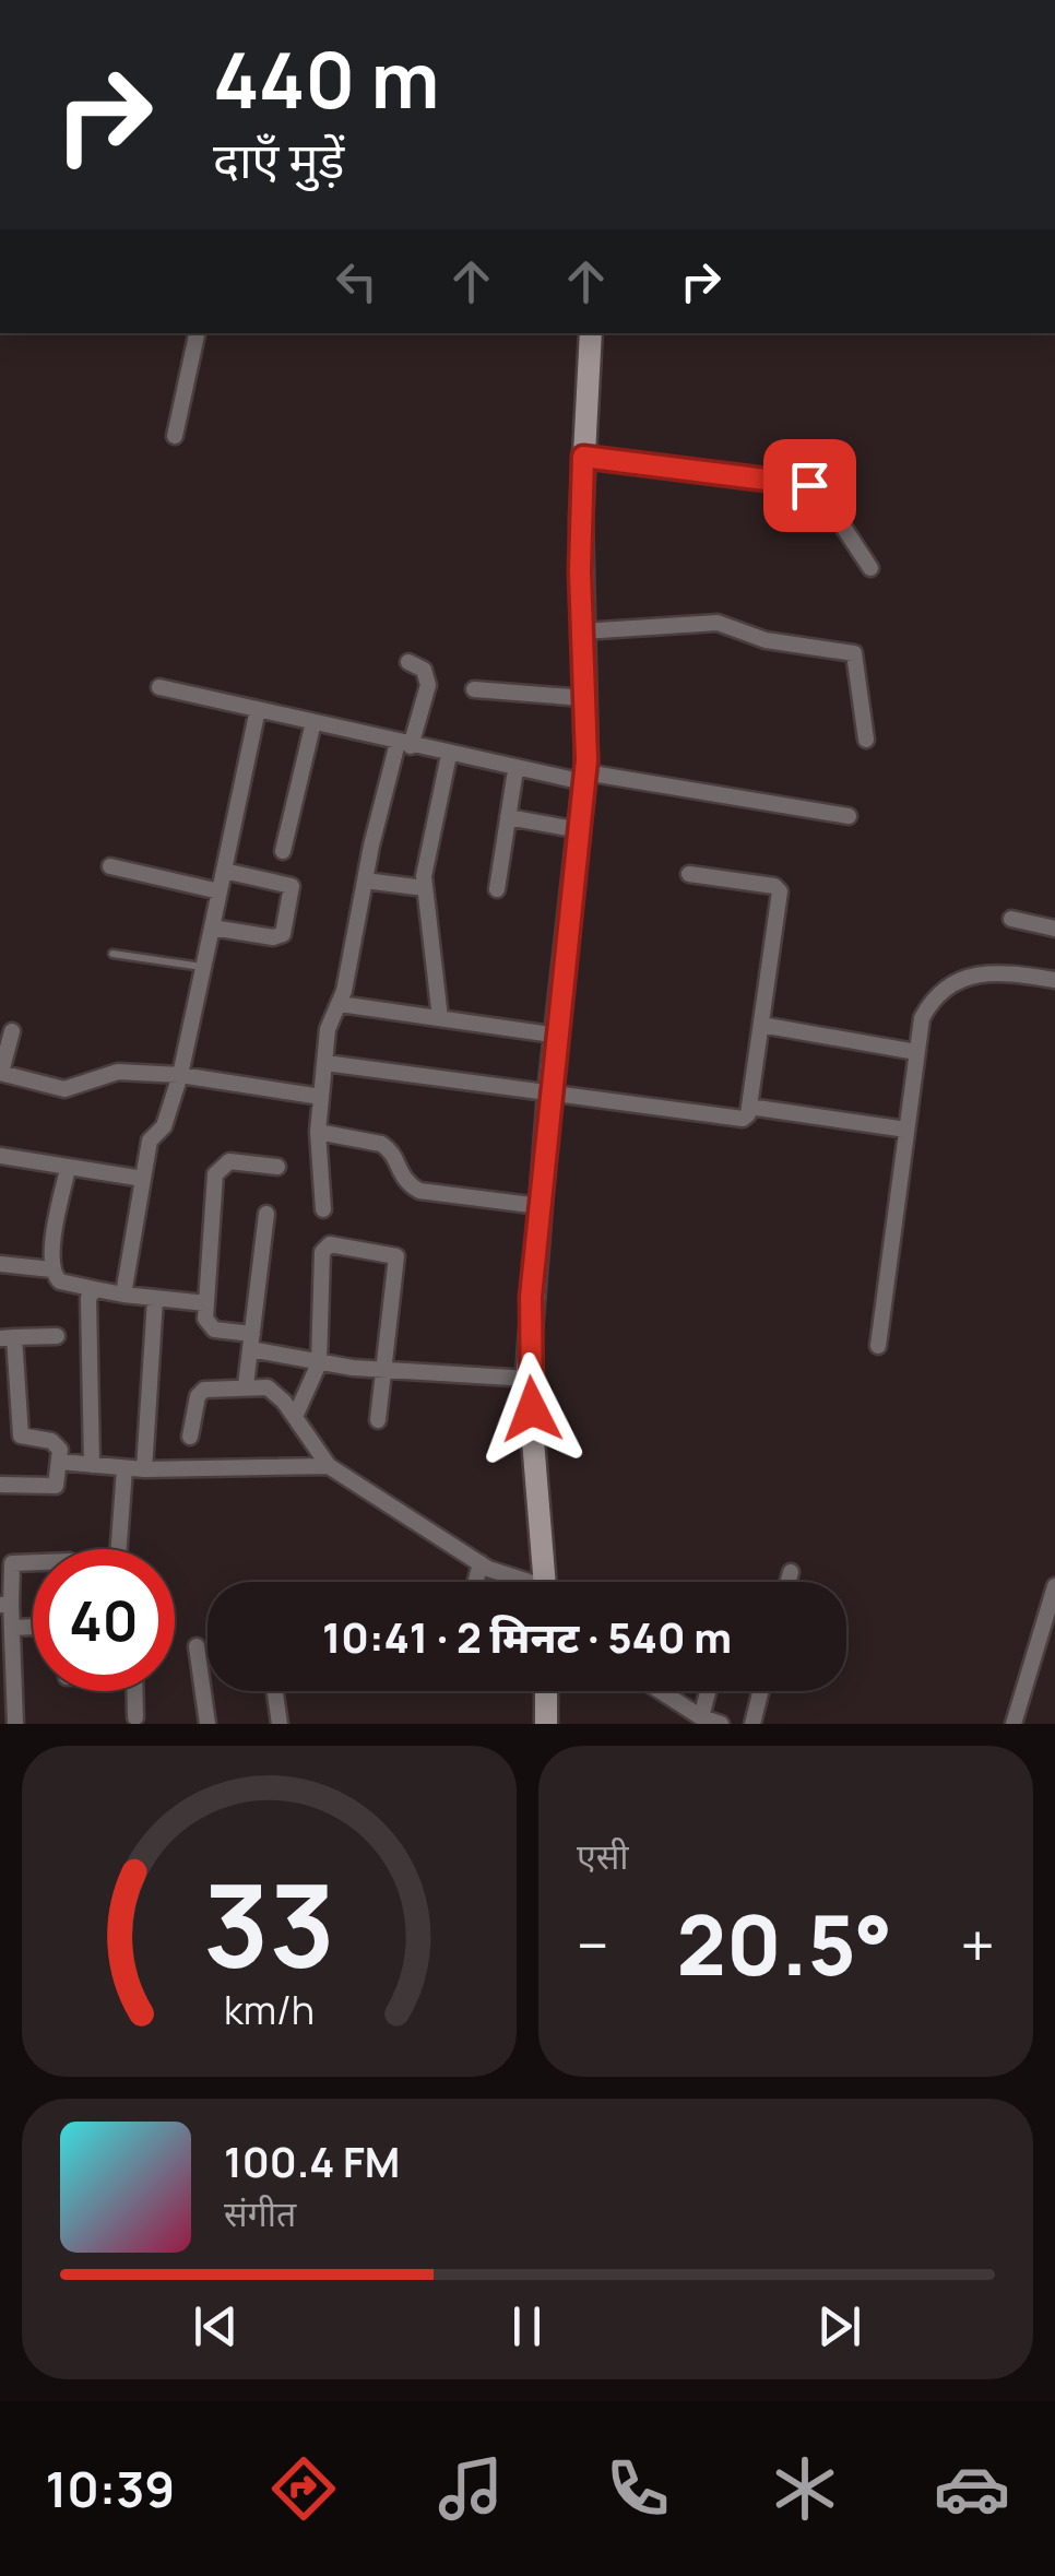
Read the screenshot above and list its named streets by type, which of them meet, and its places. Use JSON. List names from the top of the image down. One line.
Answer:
{"page":{"turn":["440 m","दाएँ मुड़ें"],"limit":"40","trip":"10:41 · 2 मिनट · 540 m","tile":"एसी","heat":["−","20.5°","+"],"song":["100.4 FM","संगीत"],"tabs":"10:39","gauge":["33","km/h"]}}
